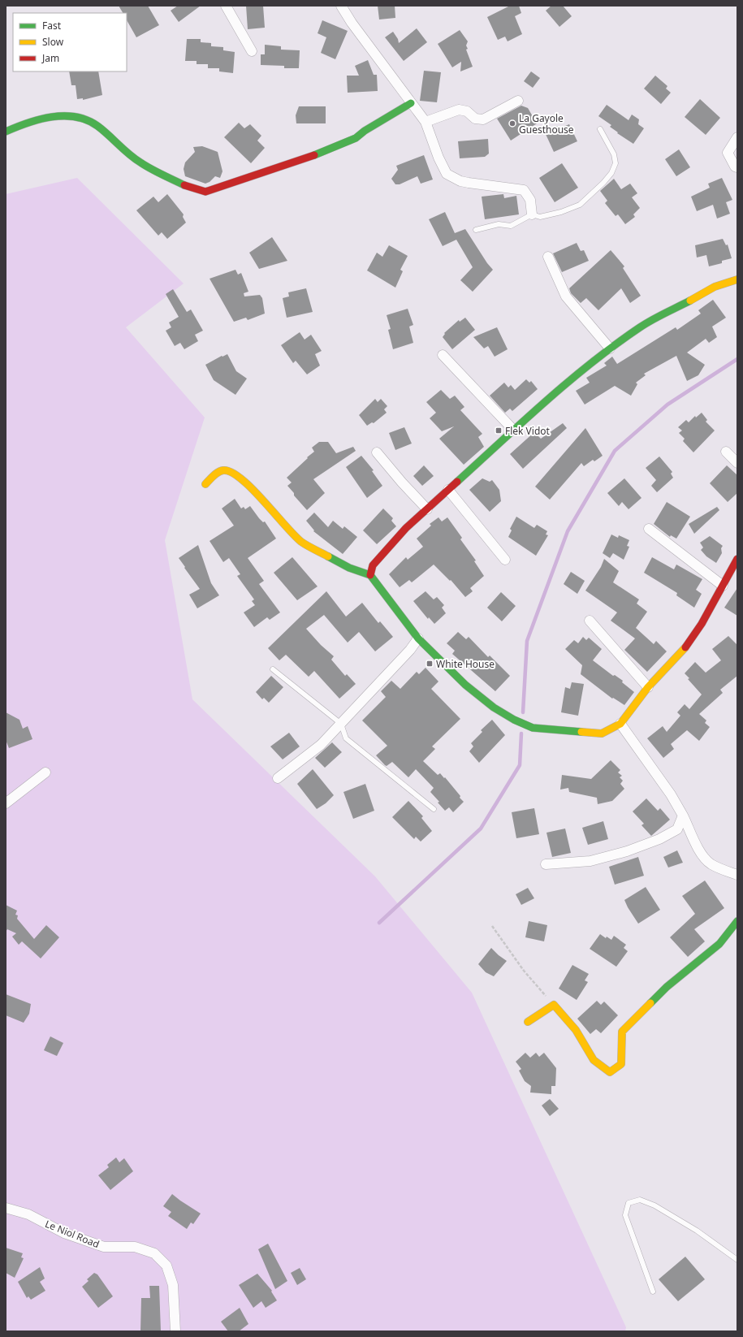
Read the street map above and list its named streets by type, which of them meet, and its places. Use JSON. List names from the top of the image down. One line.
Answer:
{"streets":{"street":["Le Niol Road"]},"places":{"other":["La Gayole Guesthouse"],"transit":["Flek Vidot","White House"]},"legend":["Fast","Slow","Jam"]}
